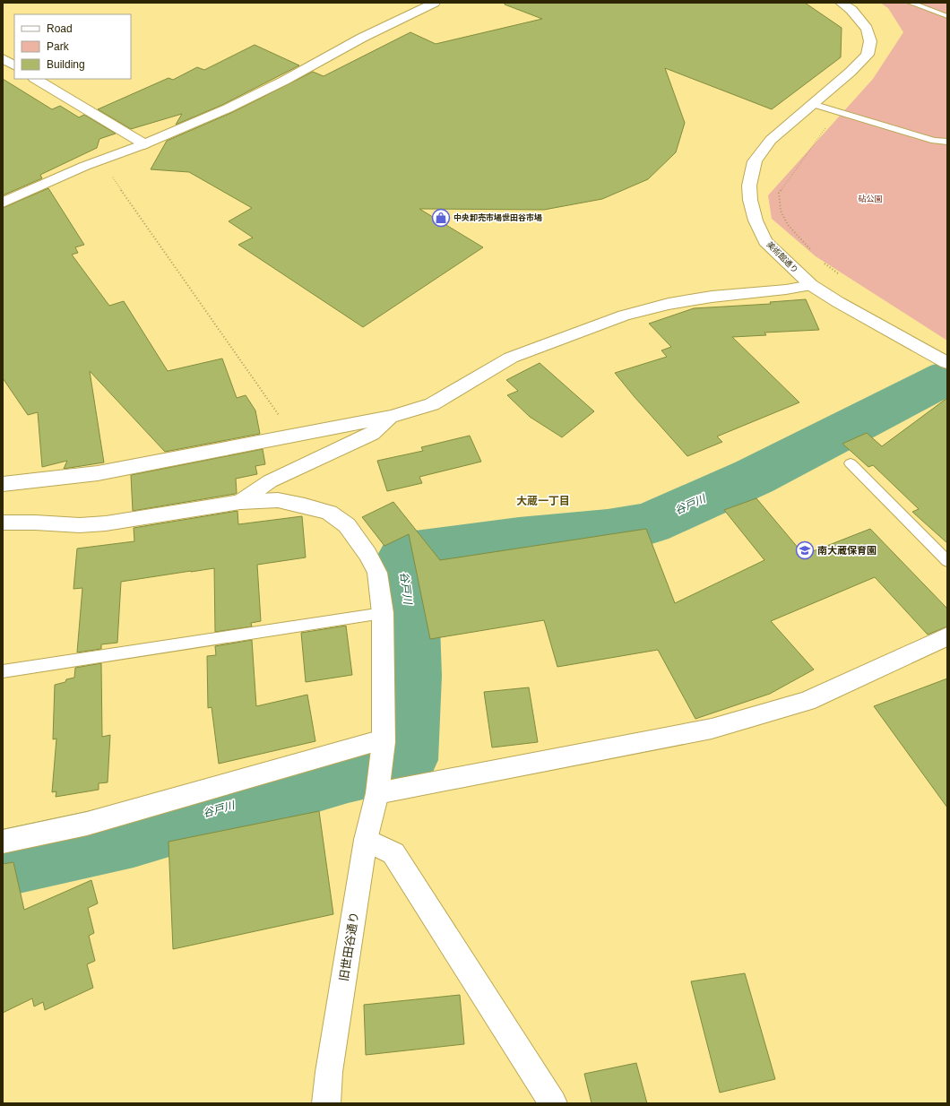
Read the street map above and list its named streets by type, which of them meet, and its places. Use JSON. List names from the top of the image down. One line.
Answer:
{"streets":{"street":["美術館通り","旧世田谷通り"]},"districts":["大蔵一丁目"],"water":["谷戸川"],"parks":["砧公園"],"places":{"shop":["中央卸売市場世田谷市場"],"school or university":["南大蔵保育園"]},"legend":["Road","Park","Building"]}
